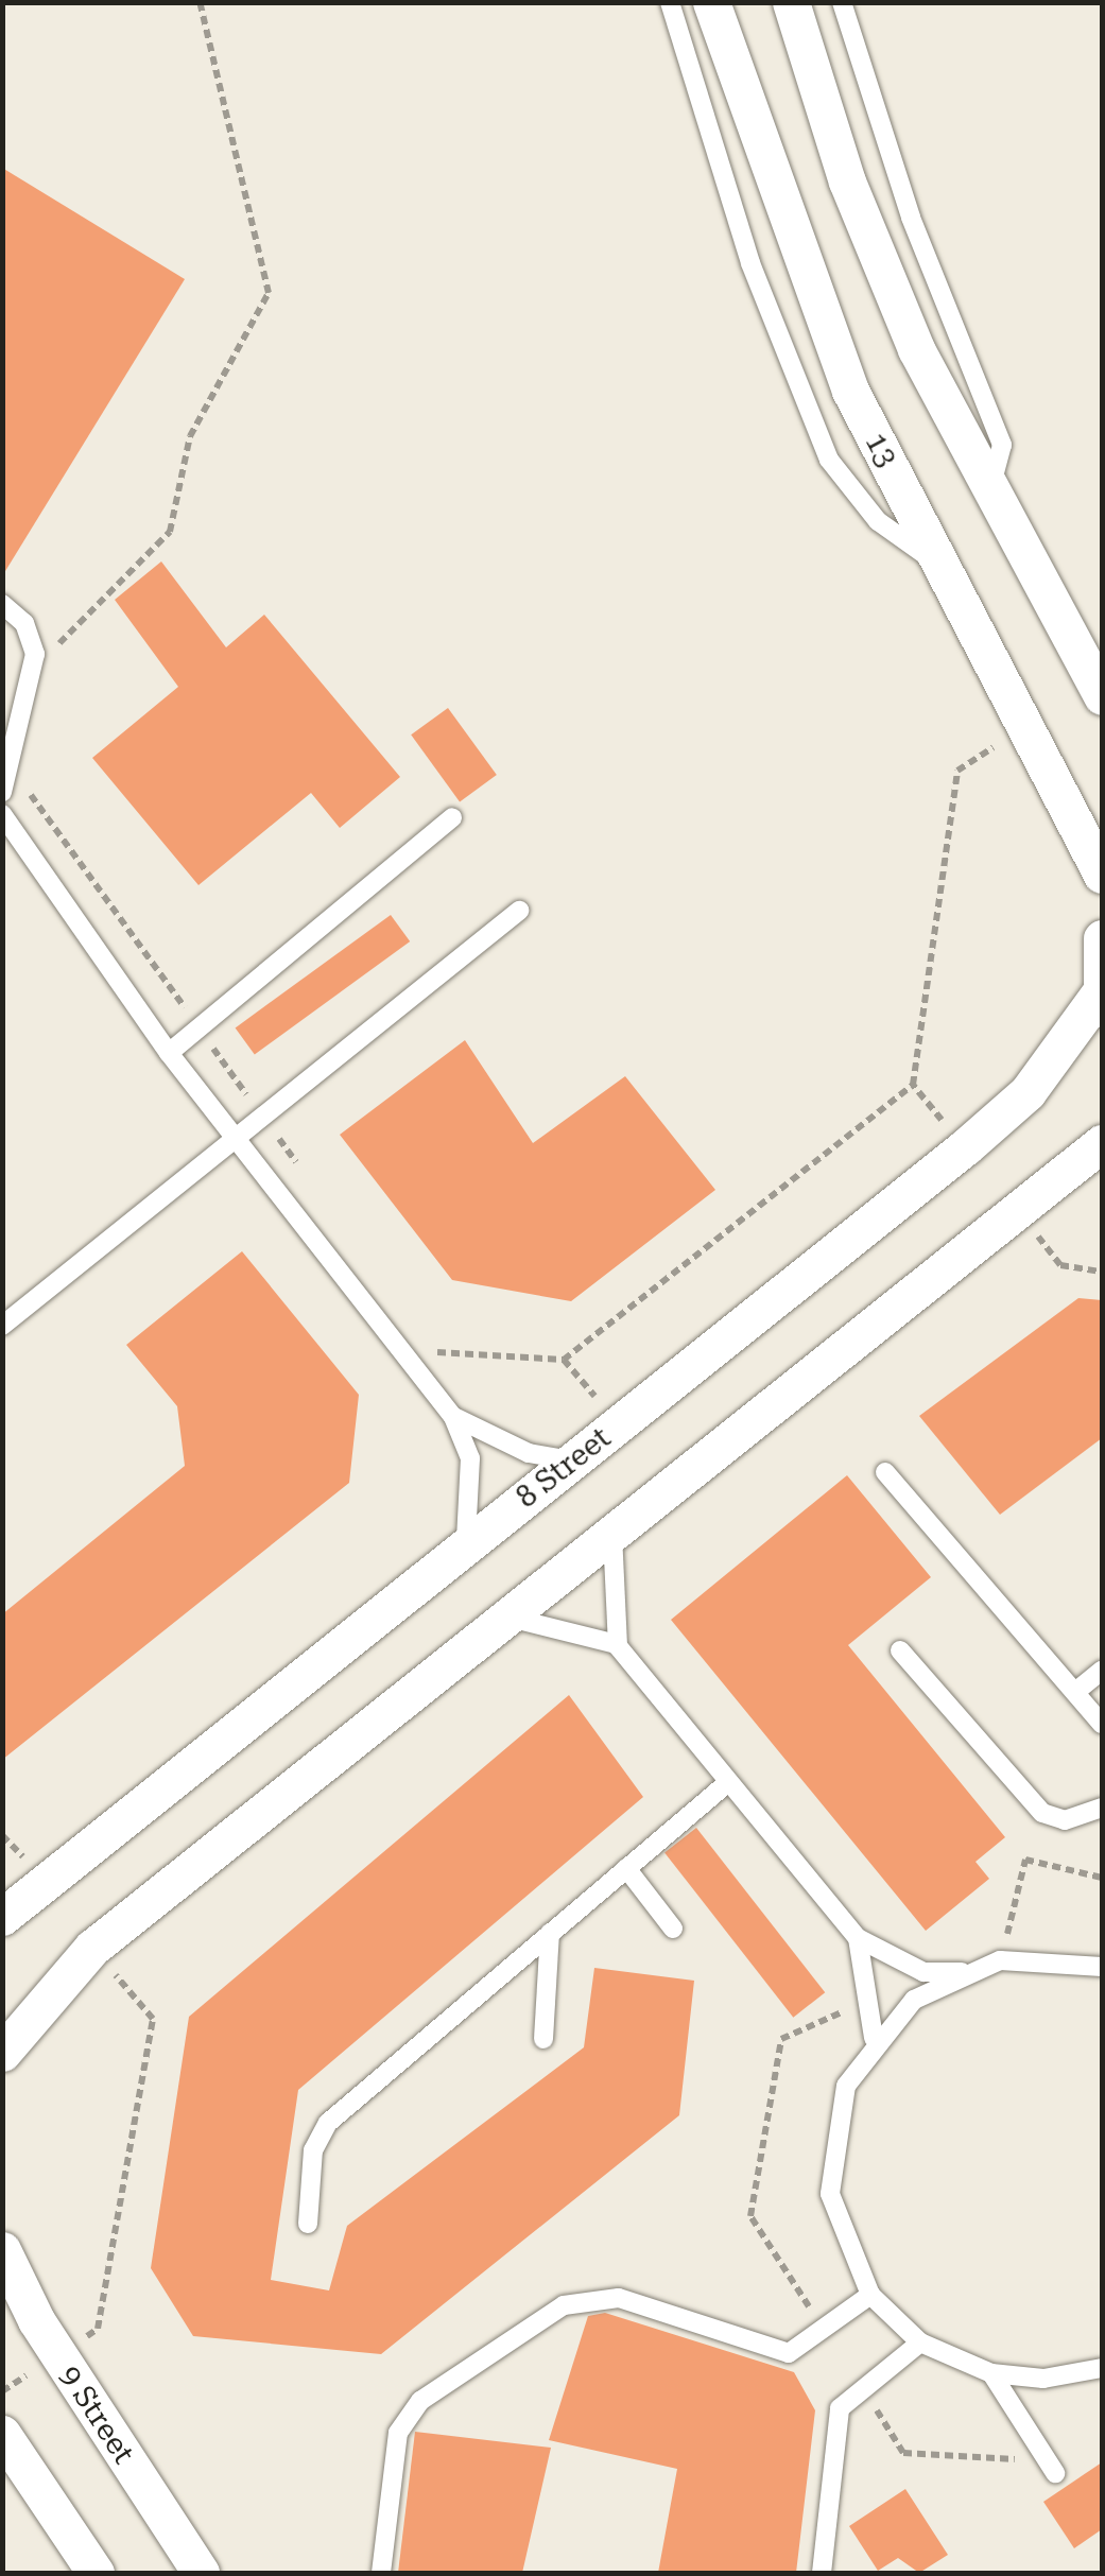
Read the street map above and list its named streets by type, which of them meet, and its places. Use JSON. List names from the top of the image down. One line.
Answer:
{"streets":{"street":["13","8 Street","9 Street"]}}
